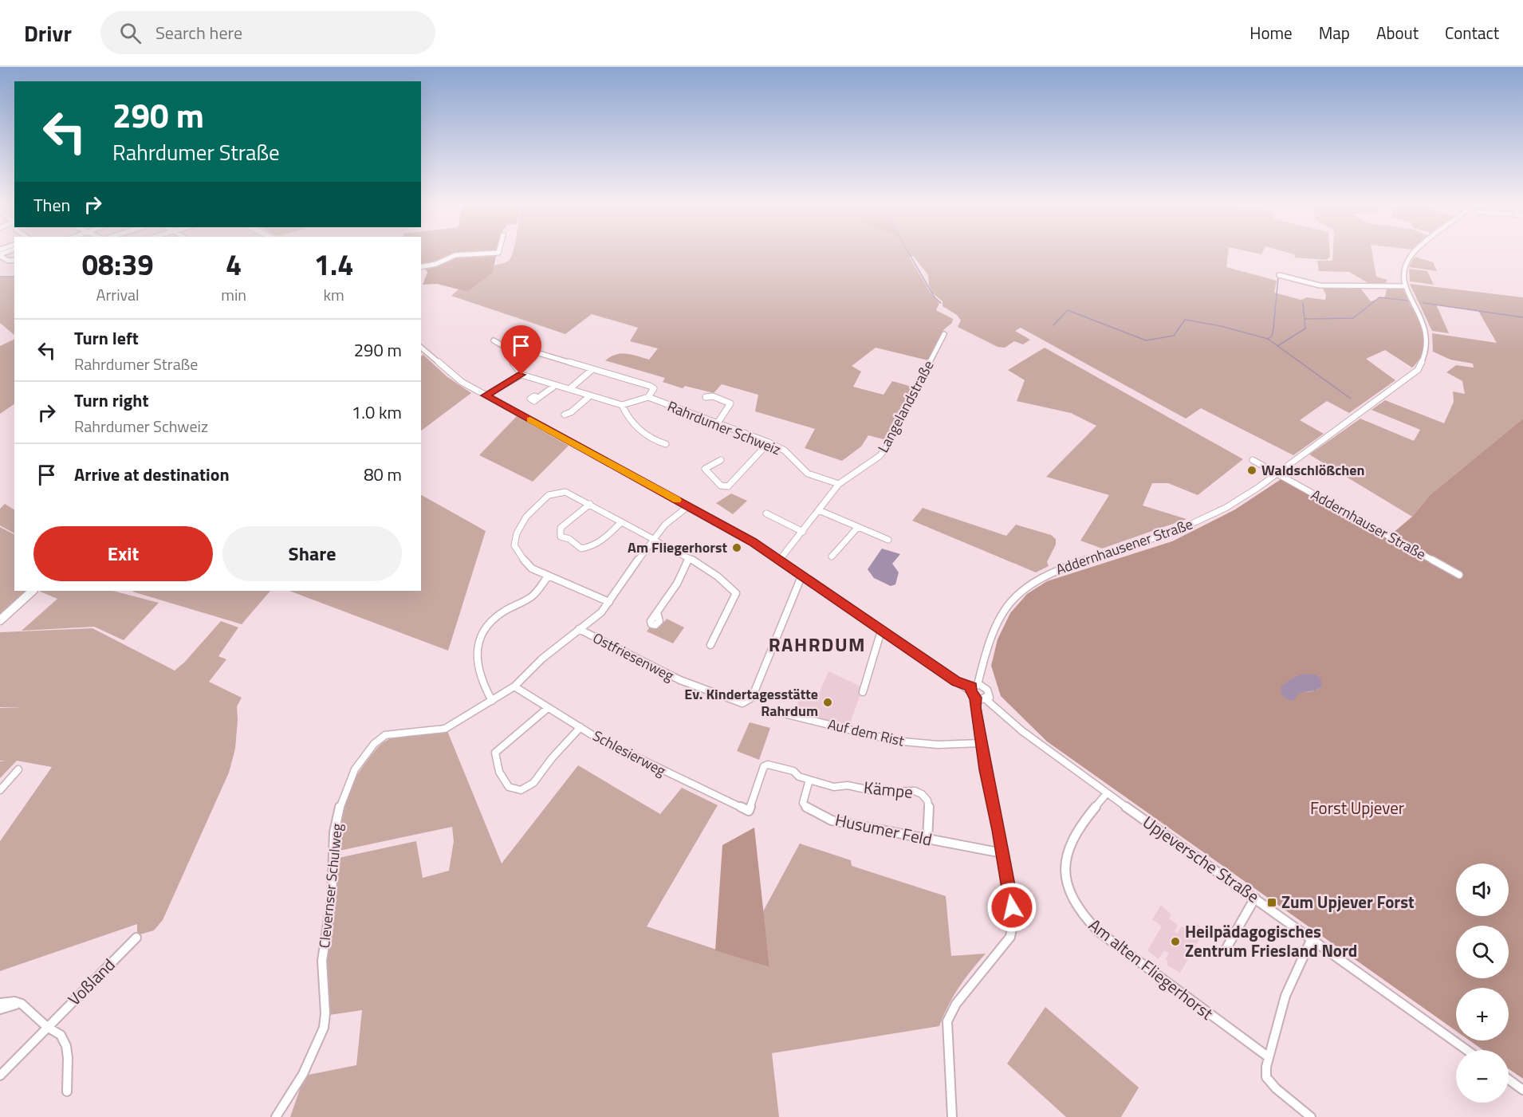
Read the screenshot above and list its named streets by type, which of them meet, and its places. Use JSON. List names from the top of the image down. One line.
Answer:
{"streets":{"street":["Langelandstraße","Rahrdumer Schweiz","Addernhauser Straße","Addernhausener Straße","Ostfriesenweg","Auf dem Rist","Schlesierweg","Kämpe","Husumer Feld","Upjeversche Straße","Clevernser Schulweg","Am alten Fliegerhorst","Voßland"]},"crossings":[["Langelandstraße","Rahrdumer Schweiz"],["Addernhauser Straße","Addernhausener Straße"],["Addernhausener Straße","Auf dem Rist"],["Addernhausener Straße","Husumer Feld"],["Ostfriesenweg","Clevernser Schulweg"],["Schlesierweg","Kämpe"],["Schlesierweg","Husumer Feld"],["Schlesierweg","Clevernser Schulweg"],["Kämpe","Husumer Feld"],["Upjeversche Straße","Am alten Fliegerhorst"]],"districts":["RAHRDUM"],"parks":["Forst Upjever"],"places":{"other":["Waldschlößchen","Am Fliegerhorst","Ev. Kindertagesstätte Rahrdum","Heilpädagogisches Zentrum Friesland Nord"],"transit":["Zum Upjever Forst"]},"page":{"header":"Drivr","search":"Search here","nav":["Home","Map","About","Contact"],"turn":["290 m","Rahrdumer Straße"],"then":"Then","eta":["08:39","Arrival","4","min","1.4","km"],"list":[{"name":"Turn left","note":"Rahrdumer Straße","value":"290 m"},{"name":"Turn right","note":"Rahrdumer Schweiz","value":"1.0 km"},{"name":"Arrive at destination","value":"80 m"}],"buttons":["Exit","Share"],"map_buttons":["+","−"]}}
